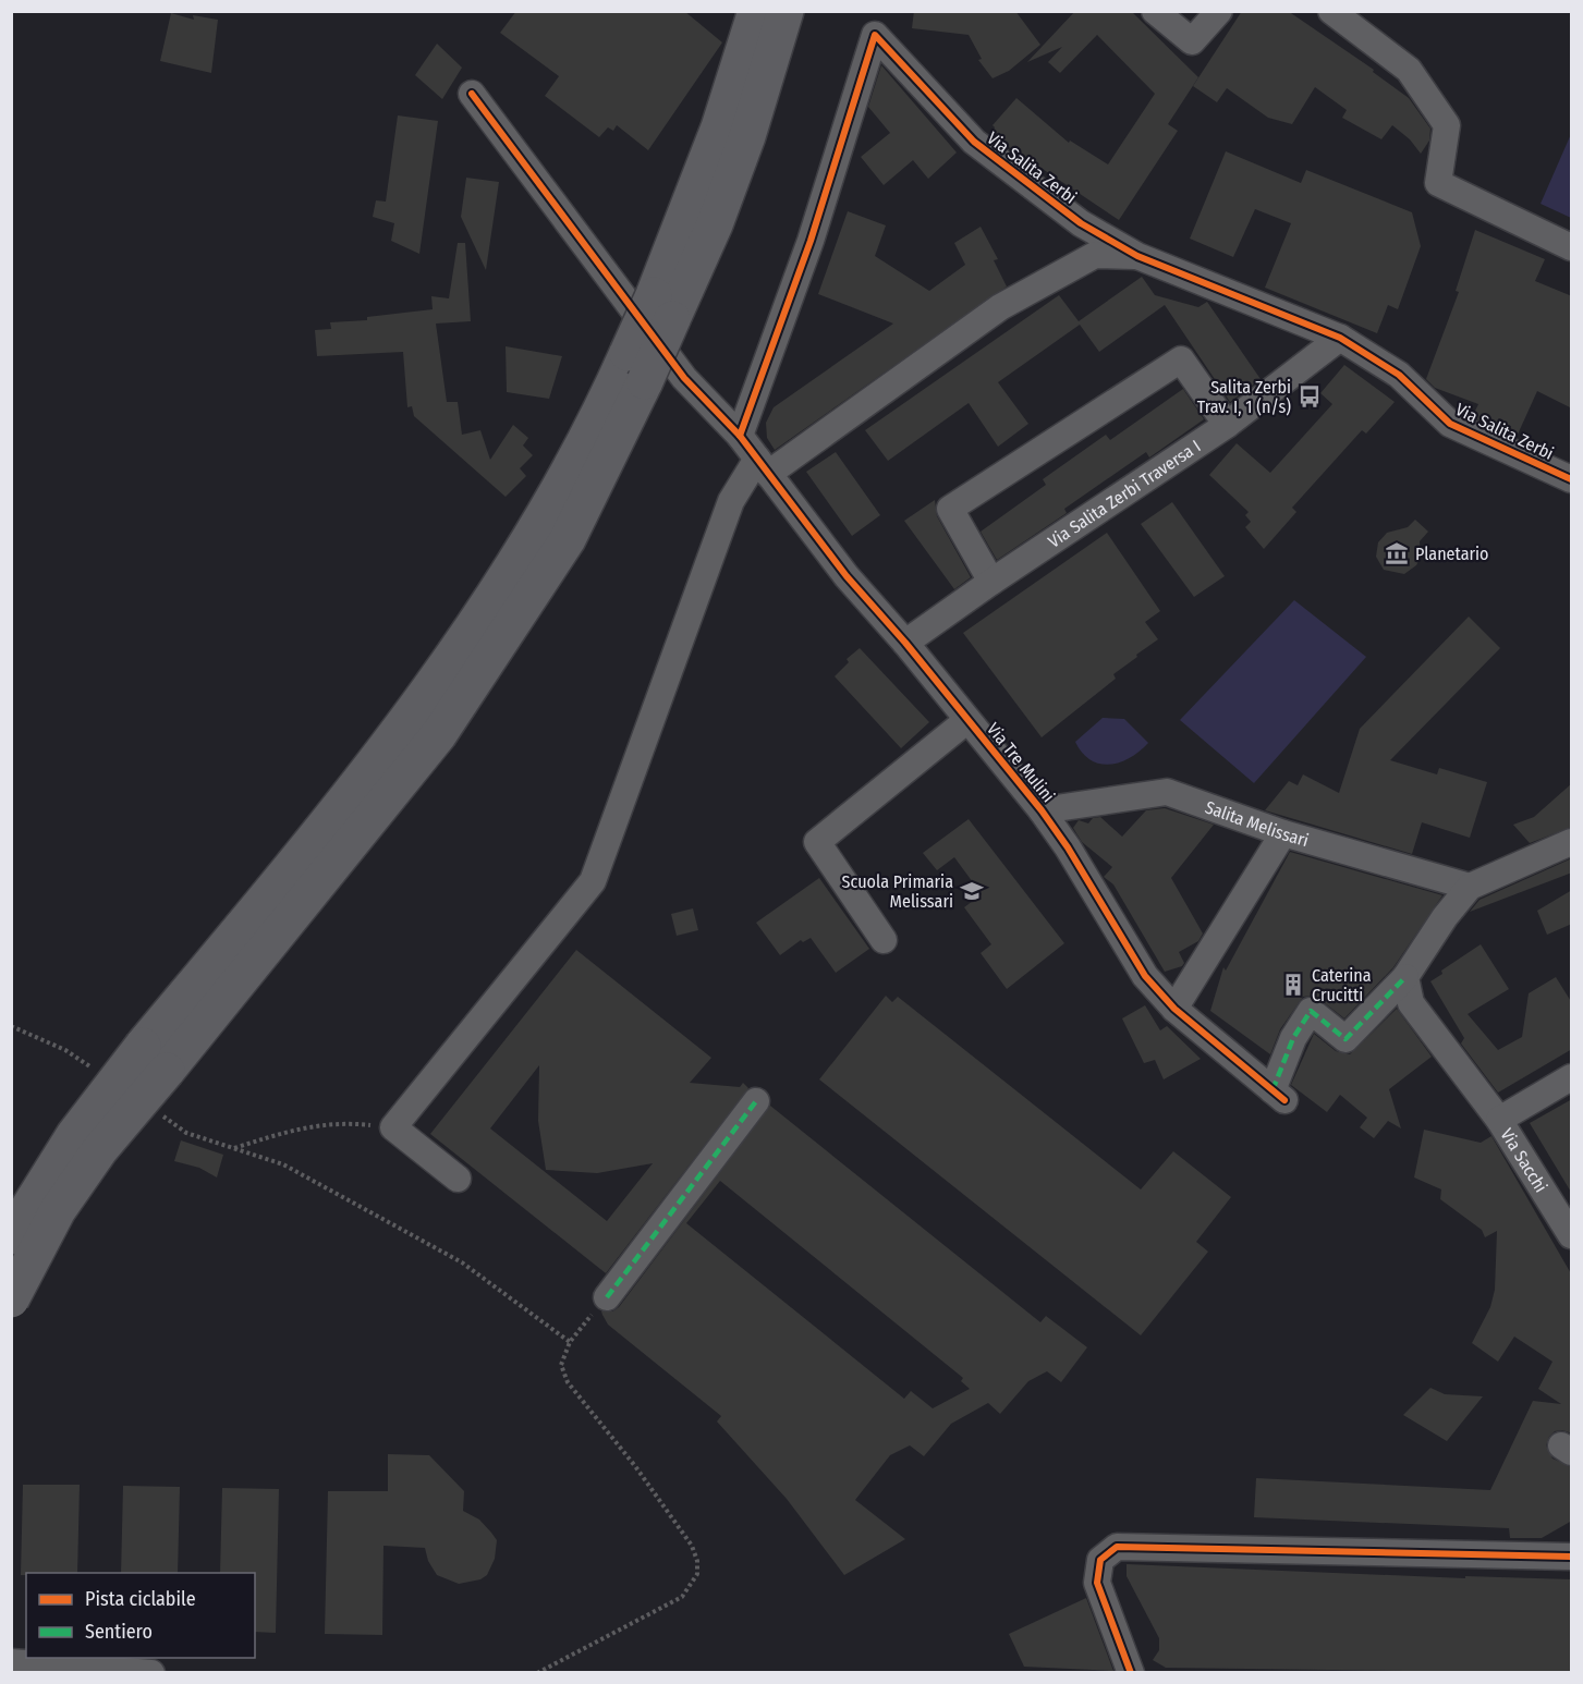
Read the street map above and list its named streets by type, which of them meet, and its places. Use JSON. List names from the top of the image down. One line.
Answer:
{"streets":{"street":["Via Salita Zerbi","Via Salita Zerbi Traversa I","Via Tre Mulini","Salita Melissari","Via Sacchi"]},"crossings":[["Via Salita Zerbi","Via Salita Zerbi Traversa I"],["Via Salita Zerbi","Via Tre Mulini"],["Via Salita Zerbi Traversa I","Via Tre Mulini"],["Via Tre Mulini","Salita Melissari"],["Via Tre Mulini","Via Sacchi"]],"places":{"bus stop":["Salita Zerbi Trav. I, 1 (n/s)"],"museum":["Planetario"],"school or university":["Scuola Primaria Melissari"],"building":["Caterina Crucitti"]},"legend":["Pista ciclabile","Sentiero"]}
